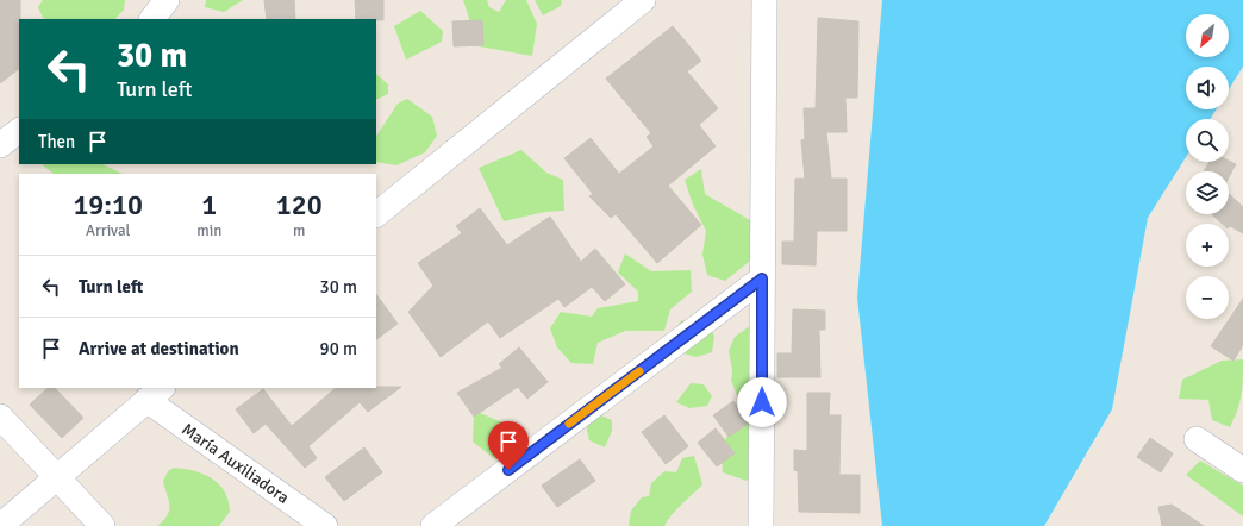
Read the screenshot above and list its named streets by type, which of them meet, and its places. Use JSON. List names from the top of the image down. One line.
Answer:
{"streets":{"street":["María Auxiliadora"]},"north":"bottom left","page":{"map_buttons":["+","−"],"turn":["30 m","Turn left"],"then":"Then","eta":["19:10","Arrival","1","min","120","m"],"list":[{"name":"Turn left","value":"30 m"},{"name":"Arrive at destination","value":"90 m"}]}}
